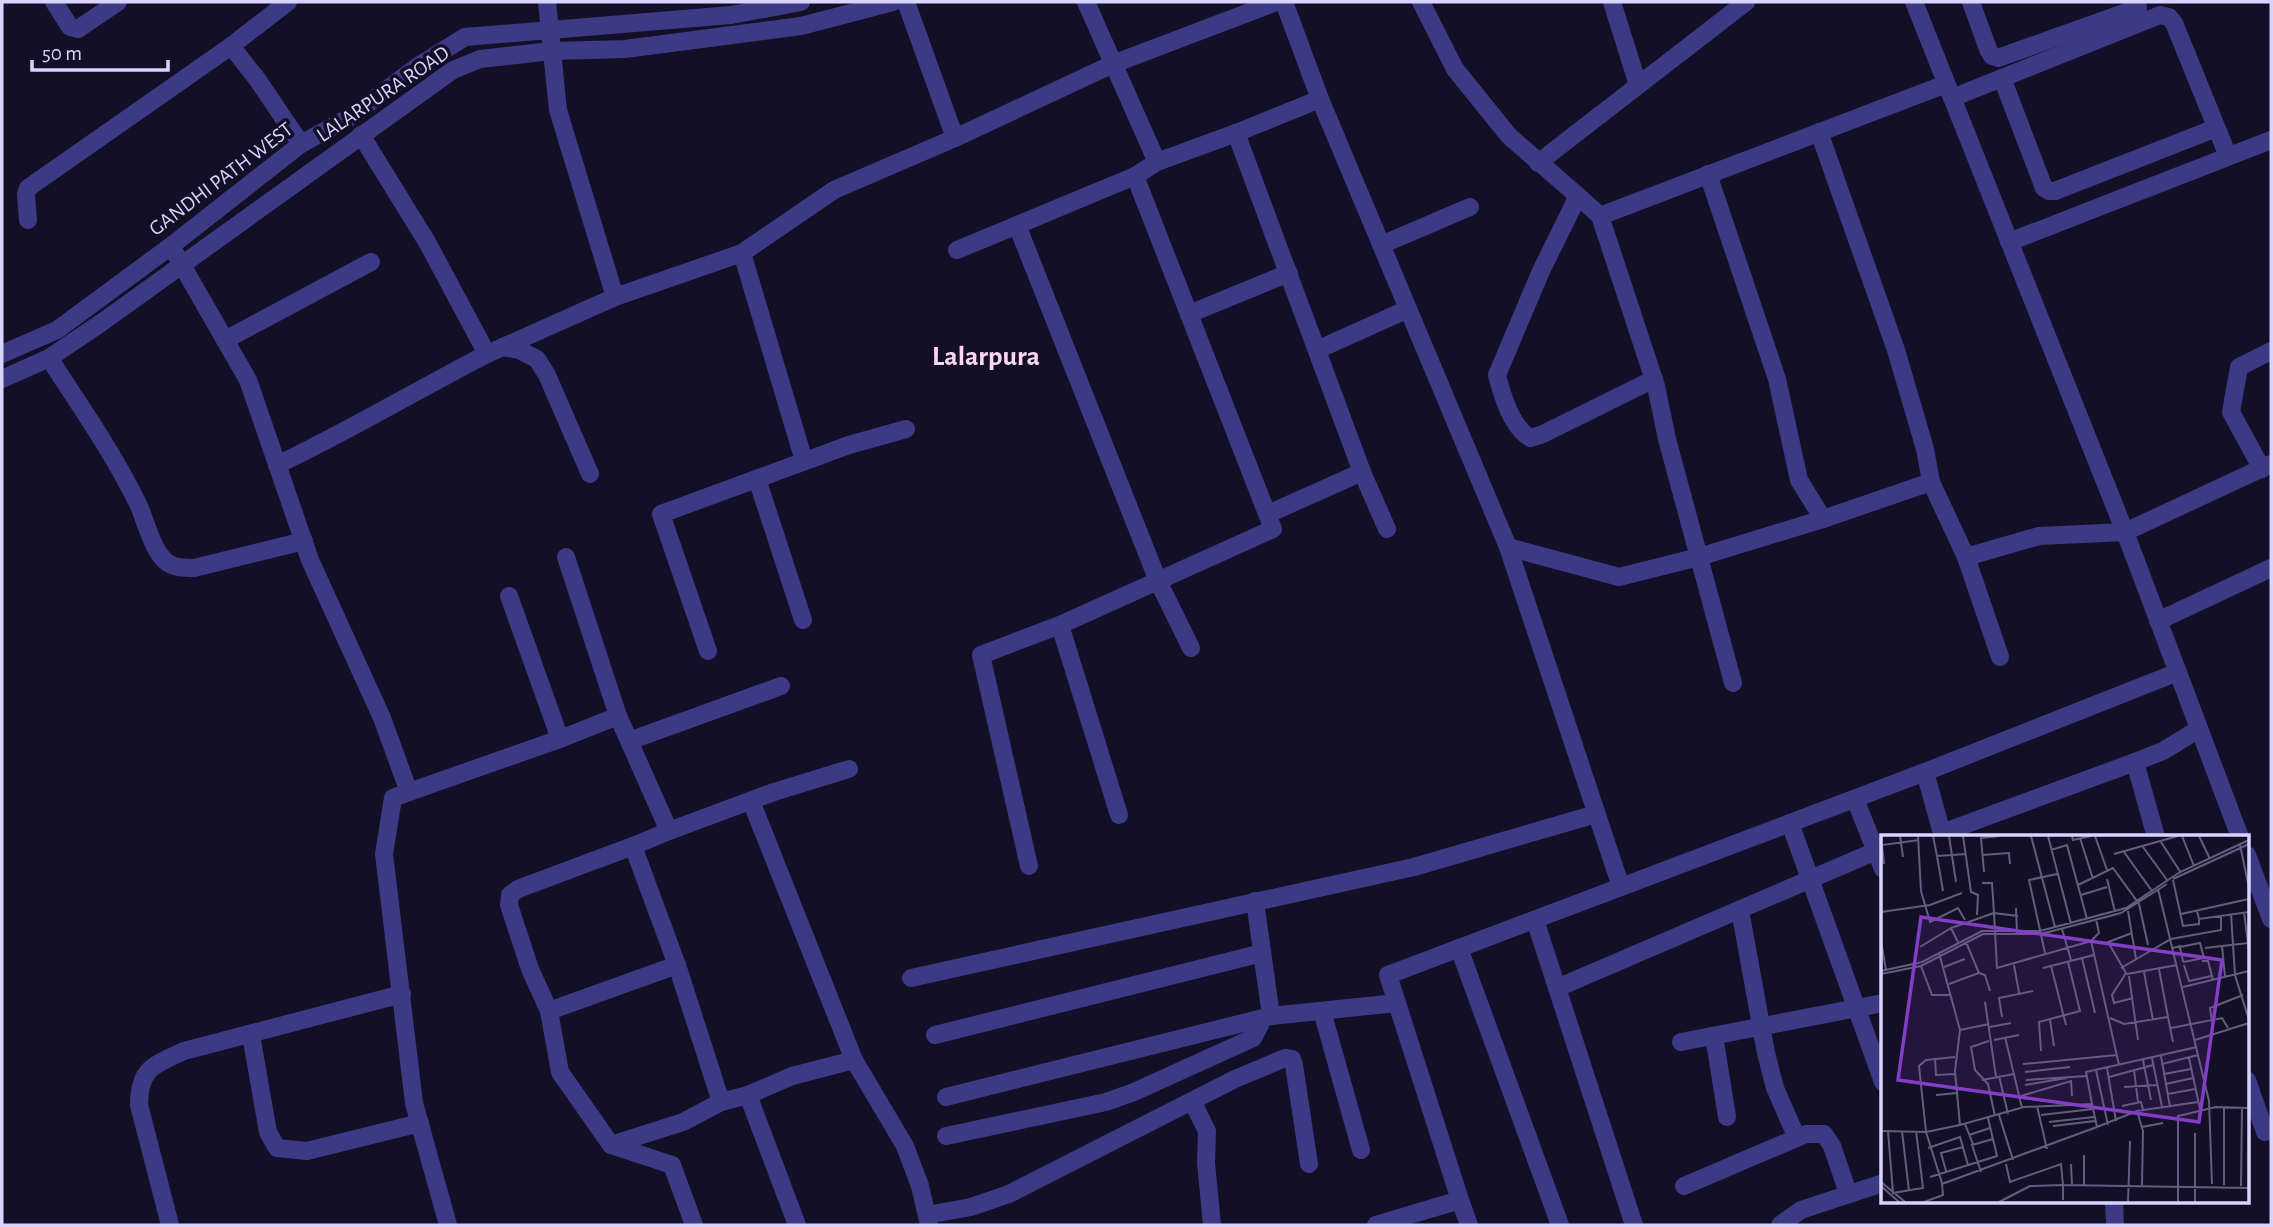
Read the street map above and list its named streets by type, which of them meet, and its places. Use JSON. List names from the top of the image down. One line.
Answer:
{"streets":{"street":["LALARPURA ROAD","GANDHI PATH WEST"]},"districts":["Lalarpura"],"scale_bar":"50 m"}
